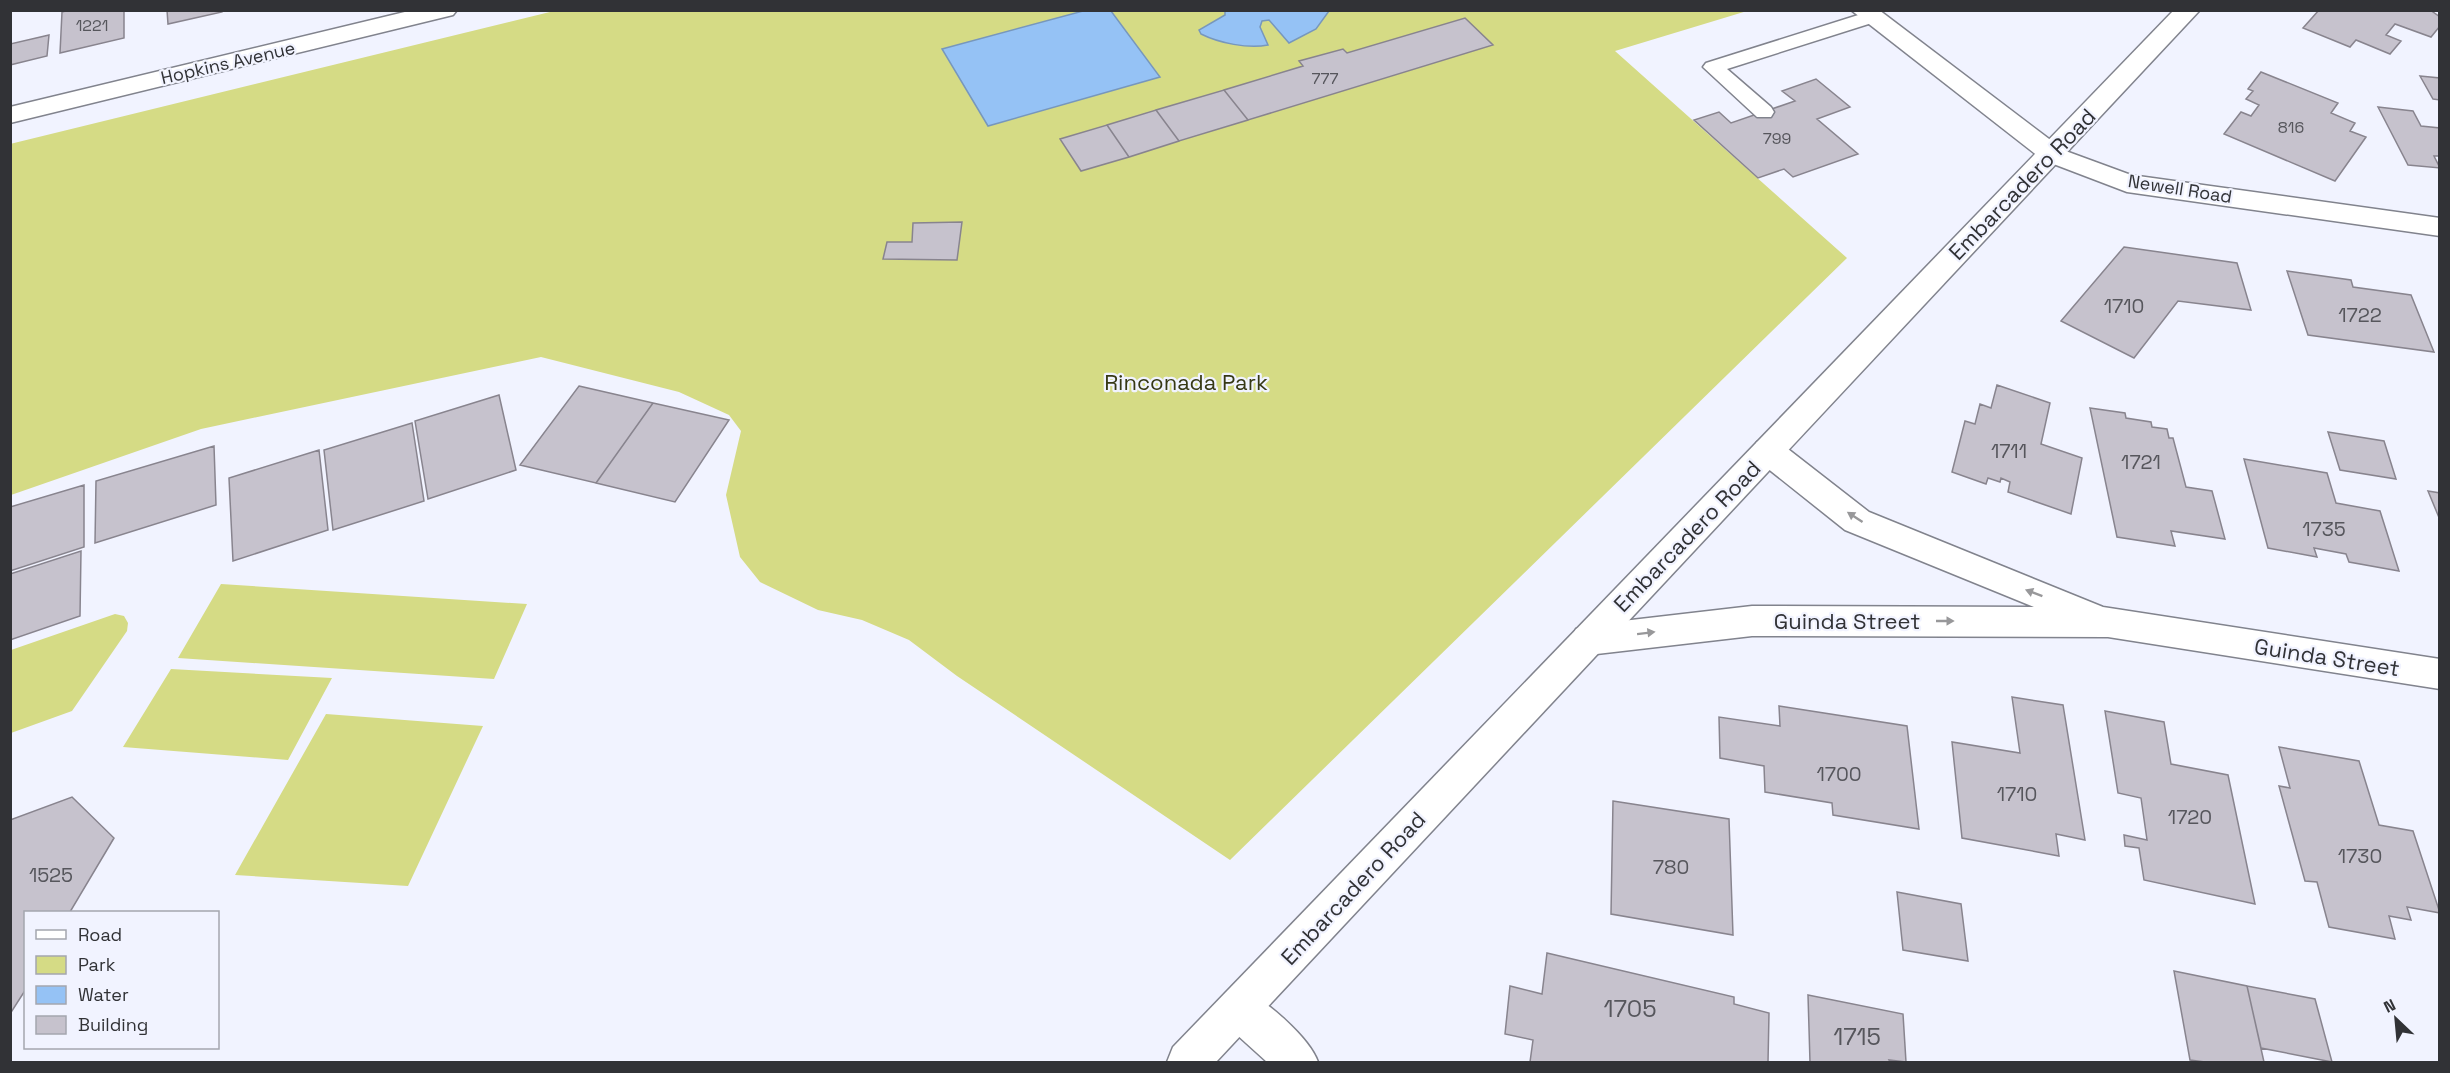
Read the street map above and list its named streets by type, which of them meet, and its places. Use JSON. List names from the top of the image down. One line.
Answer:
{"streets":{"street":["Hopkins Avenue","Embarcadero Road","Newell Road","Guinda Street"]},"crossings":[["Embarcadero Road","Newell Road"],["Embarcadero Road","Guinda Street"]],"parks":["Rinconada Park"],"house_numbers":["1221","777","816","799","1710","1722","1711","1721","1735","1700","1710","1720","1730","780","1525","1705","1715"],"legend":["Road","Park","Water","Building"],"north":"top left"}
